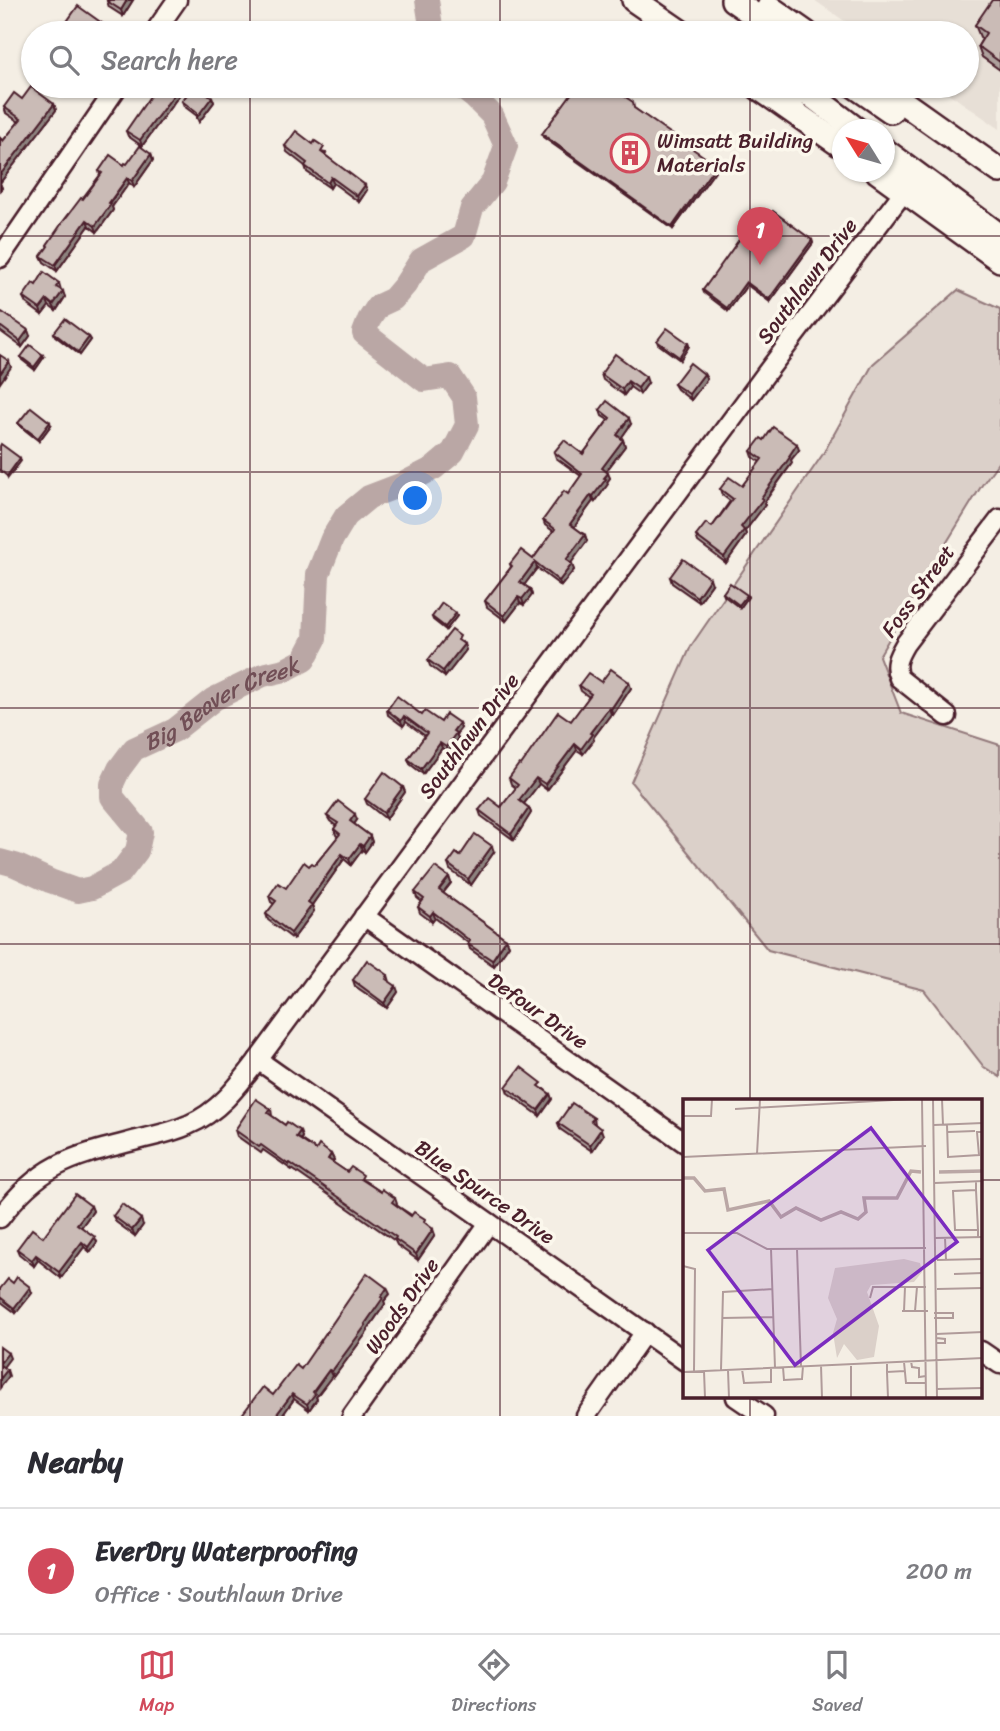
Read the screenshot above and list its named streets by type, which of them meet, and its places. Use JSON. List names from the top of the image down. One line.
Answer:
{"streets":{"street":["Southlawn Drive","Foss Street","Defour Drive","Blue Spurce Drive","Woods Drive"]},"crossings":[["Southlawn Drive","Defour Drive"],["Southlawn Drive","Blue Spurce Drive"],["Blue Spurce Drive","Woods Drive"]],"water":["Big Beaver Creek"],"places":{"building":["Wimsatt Building Materials"]},"north":"top left","page":{"search":"Search here","pins":"1","heading":"Nearby","list":[{"mark":"1","name":"EverDry Waterproofing","note":"Office · Southlawn Drive","value":"200 m"}],"nav":["Map","Directions","Saved"]}}
